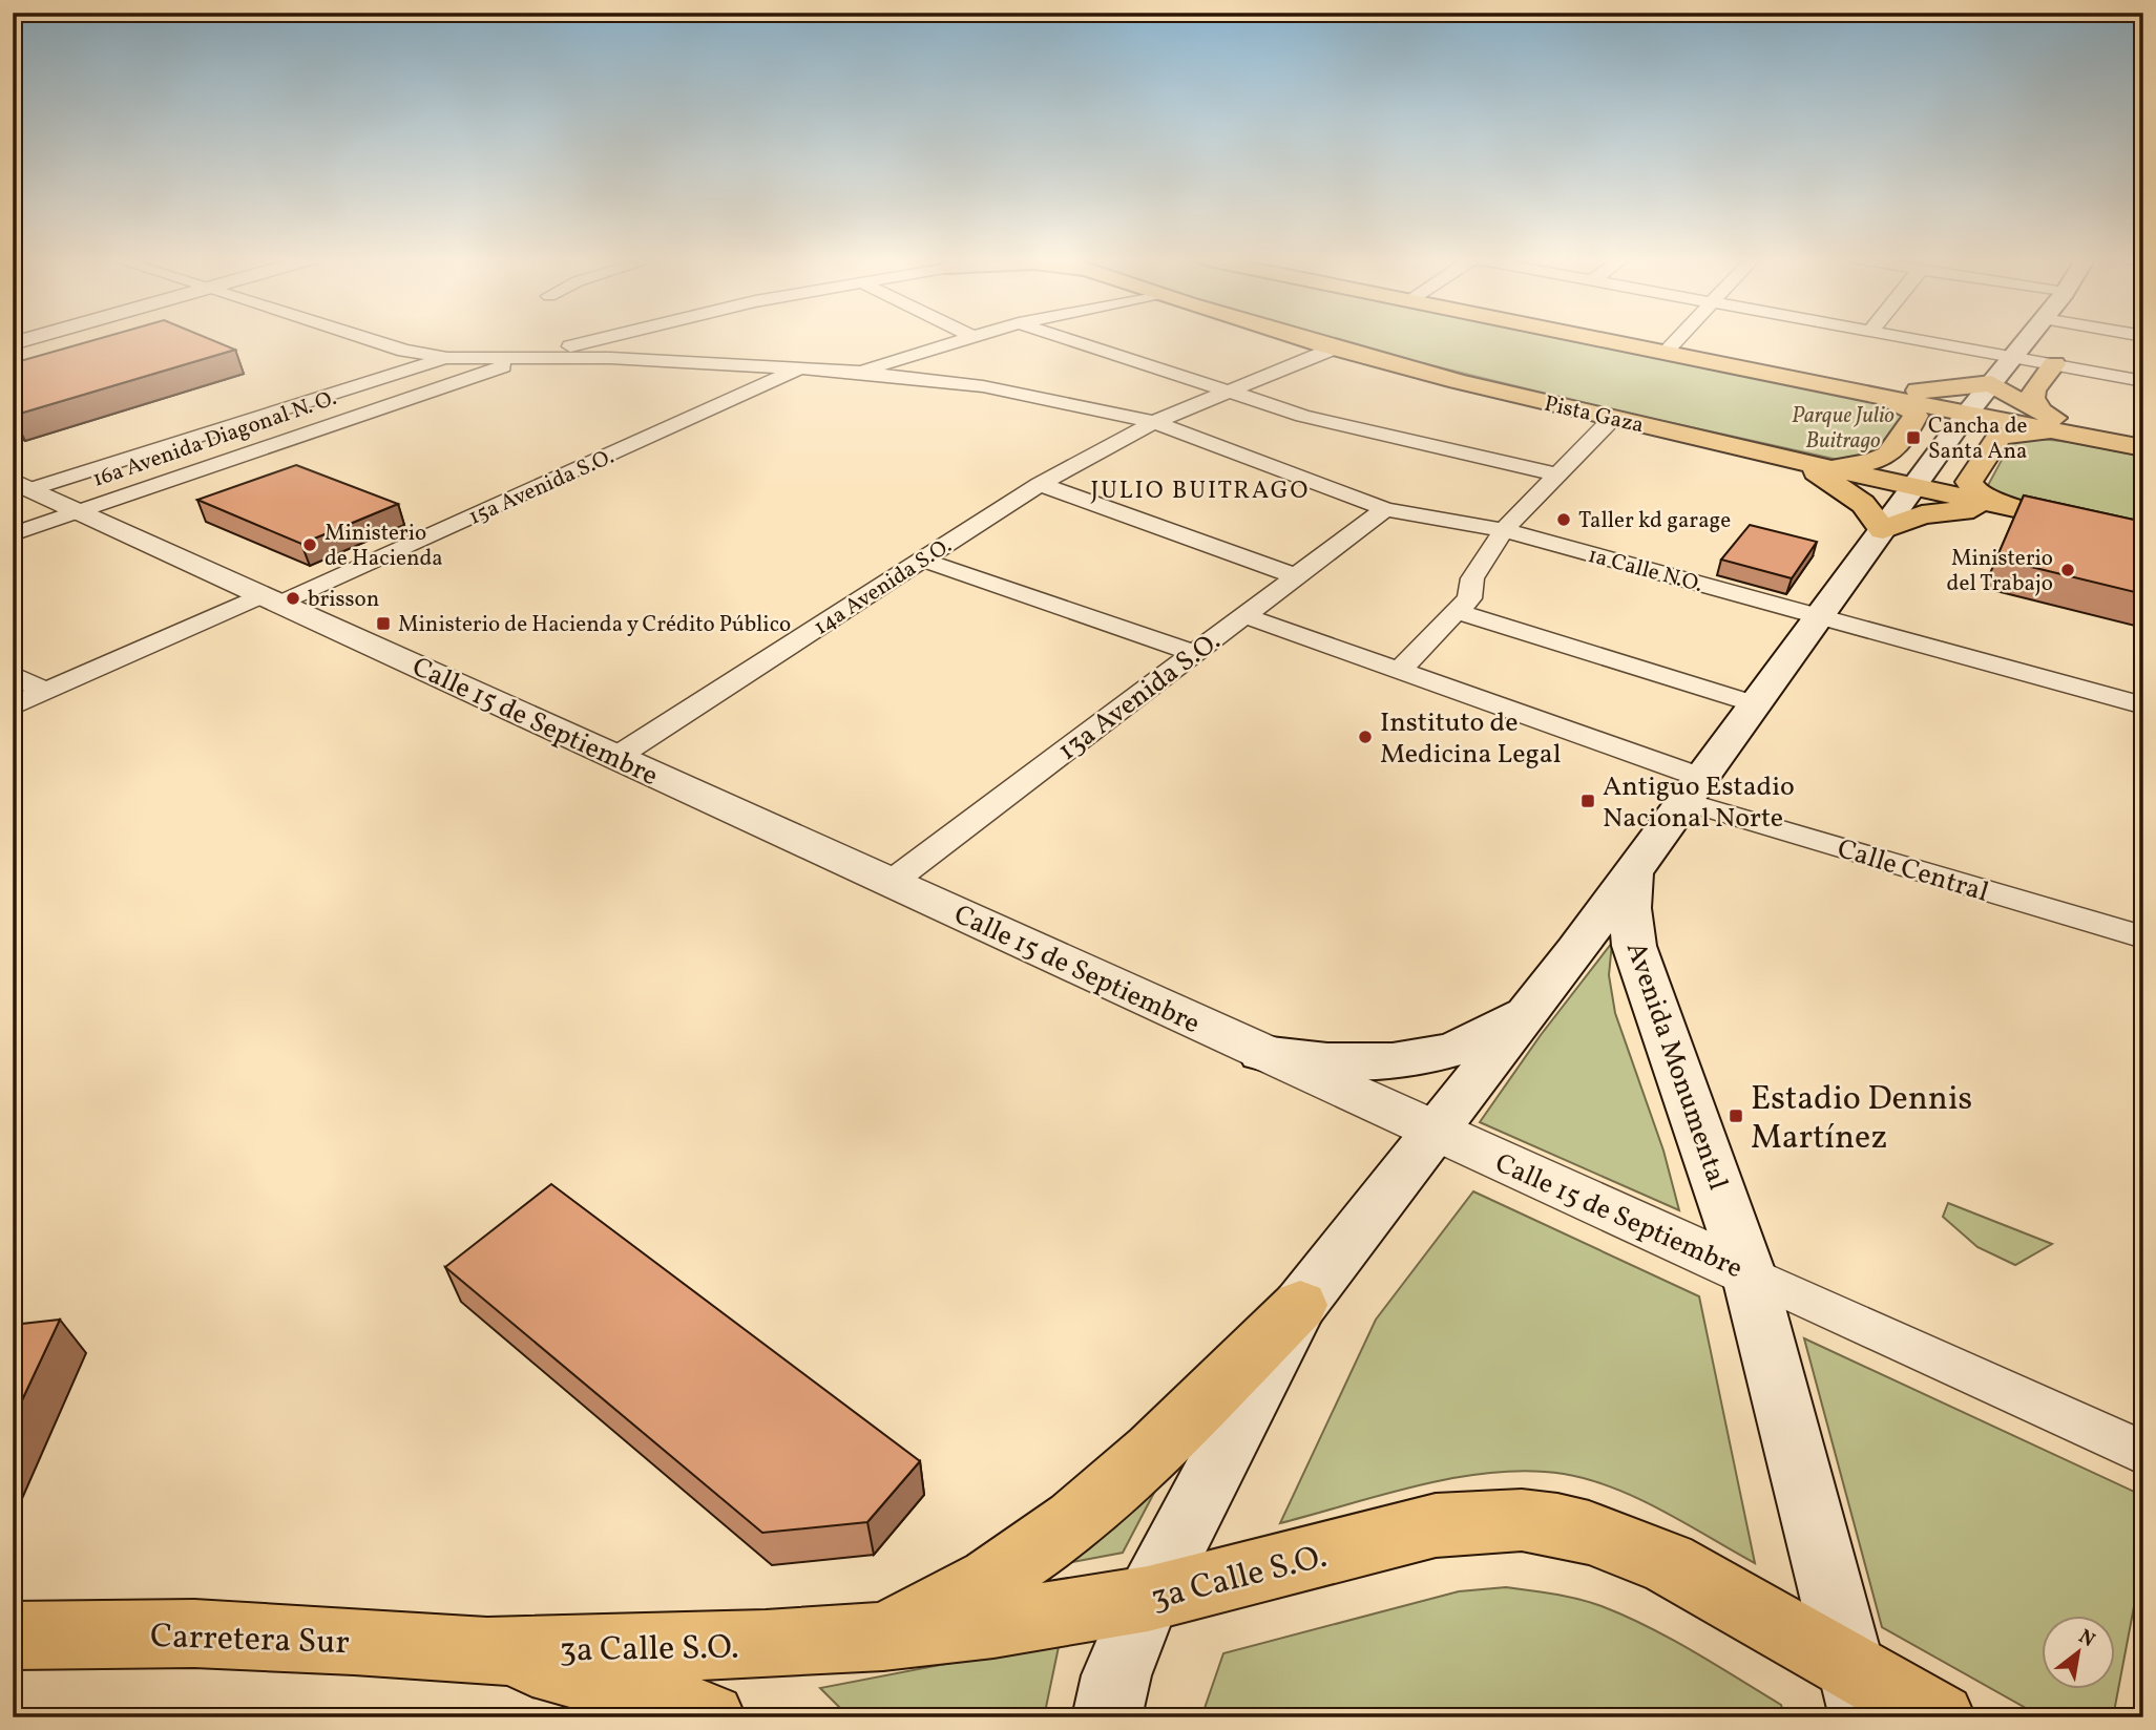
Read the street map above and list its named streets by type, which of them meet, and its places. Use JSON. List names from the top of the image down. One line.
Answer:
{"streets":{"main road":["Pista Gaza","Avenida Monumental","3a Calle S.O.","Carretera Sur"],"street":["16a Avenida Diagonal N. O.","15a Avenida S.O.","1a Calle N.O.","14a Avenida S.O.","13a Avenida S.O.","Calle 15 de Septiembre","Calle Central"]},"crossings":[["Pista Gaza","14a Avenida S.O."],["16a Avenida Diagonal N. O.","1a Calle N.O."],["16a Avenida Diagonal N. O.","Calle 15 de Septiembre"],["15a Avenida S.O.","1a Calle N.O."],["15a Avenida S.O.","Calle 15 de Septiembre"],["1a Calle N.O.","14a Avenida S.O."],["1a Calle N.O.","13a Avenida S.O."],["14a Avenida S.O.","Calle 15 de Septiembre"],["13a Avenida S.O.","Calle 15 de Septiembre"],["13a Avenida S.O.","Calle Central"],["Calle 15 de Septiembre","Avenida Monumental"],["Avenida Monumental","3a Calle S.O."],["3a Calle S.O.","Carretera Sur"]],"districts":["JULIO BUITRAGO"],"parks":["Parque Julio Buitrago"],"places":{"transit":["Cancha de Santa Ana","Ministerio de Hacienda y Crédito Público","Antiguo Estadio Nacional Norte","Estadio Dennis Martínez"],"other":["Taller kd garage","Ministerio de Hacienda","Ministerio del Trabajo","brisson","Instituto de Medicina Legal"]},"north":"top right"}
